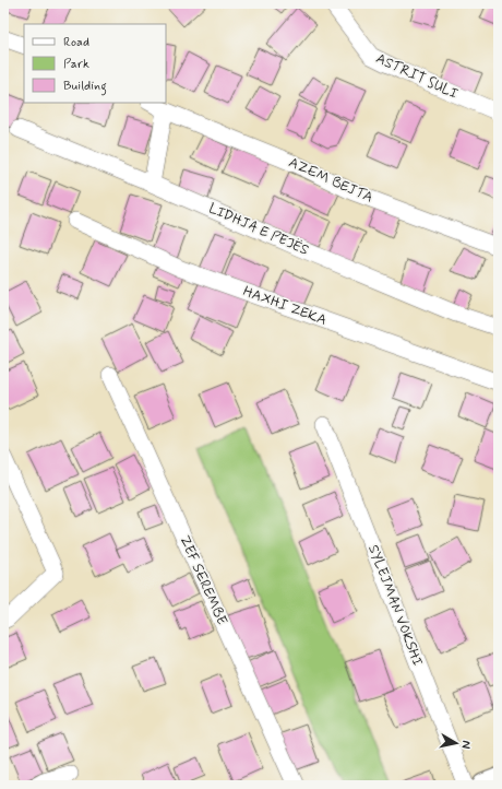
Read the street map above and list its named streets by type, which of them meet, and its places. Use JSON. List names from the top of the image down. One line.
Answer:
{"streets":{"street":["ASTRIT SULI","AZEM BEJTA","LIDHJA E PEJËS","HAXHI ZEKA","ZEF SEREMBE","SYLEJMAN VOKSHI"]},"legend":["Road","Park","Building"],"north":"right"}
